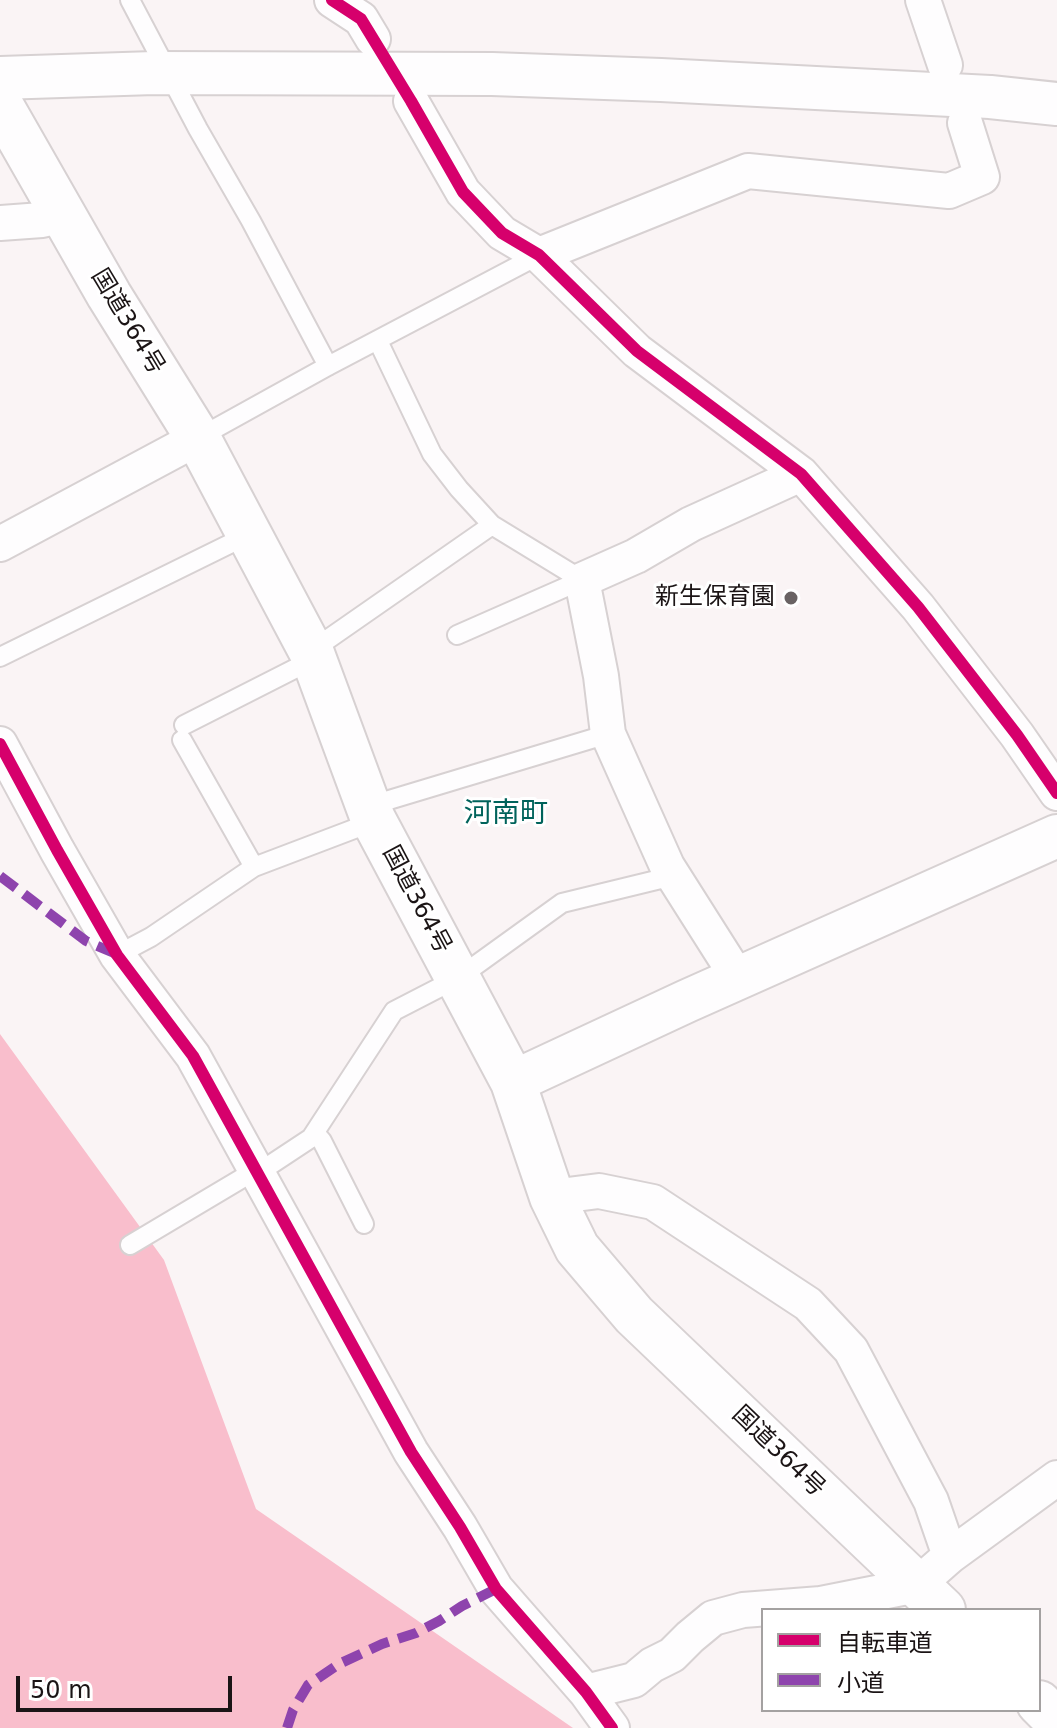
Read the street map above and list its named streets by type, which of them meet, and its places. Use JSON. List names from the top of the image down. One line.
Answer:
{"streets":{"highway":["国道364号"]},"districts":["河南町"],"places":["新生保育園"],"legend":["自転車道","小道"],"scale_bar":"50 m"}
